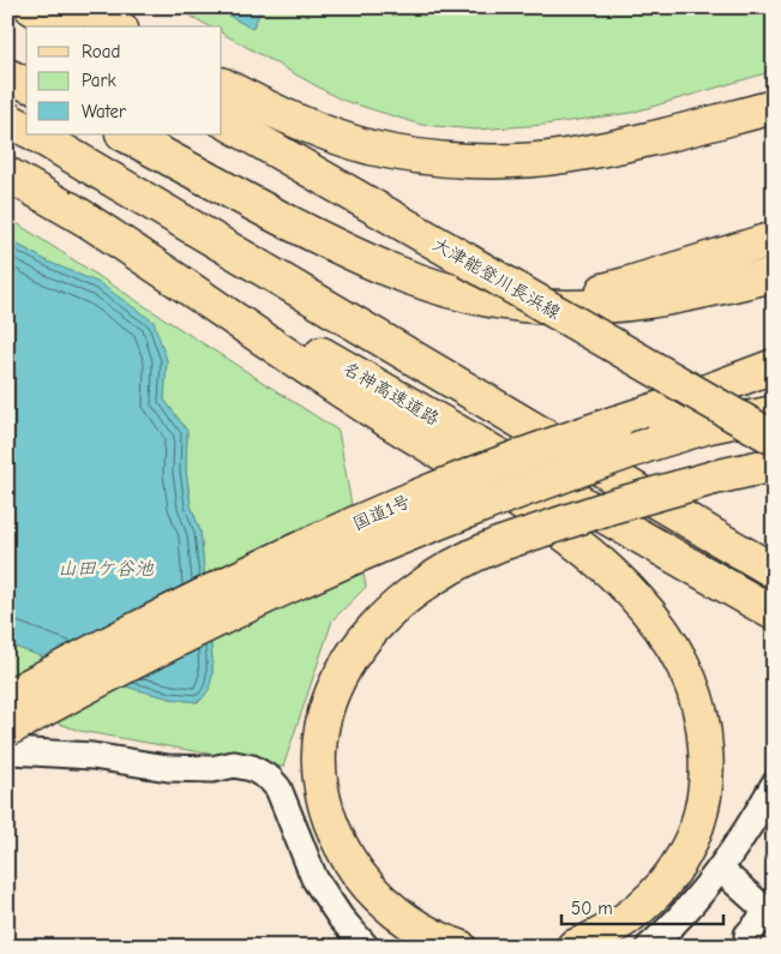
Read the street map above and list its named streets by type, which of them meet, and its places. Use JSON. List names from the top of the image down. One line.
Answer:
{"streets":{"main road":["大津能登川長浜線","名神高速道路","国道1号"]},"crossings":[["大津能登川長浜線","国道1号"]],"water":["山田ケ谷池"],"legend":["Road","Park","Water"],"scale_bar":"50 m"}
